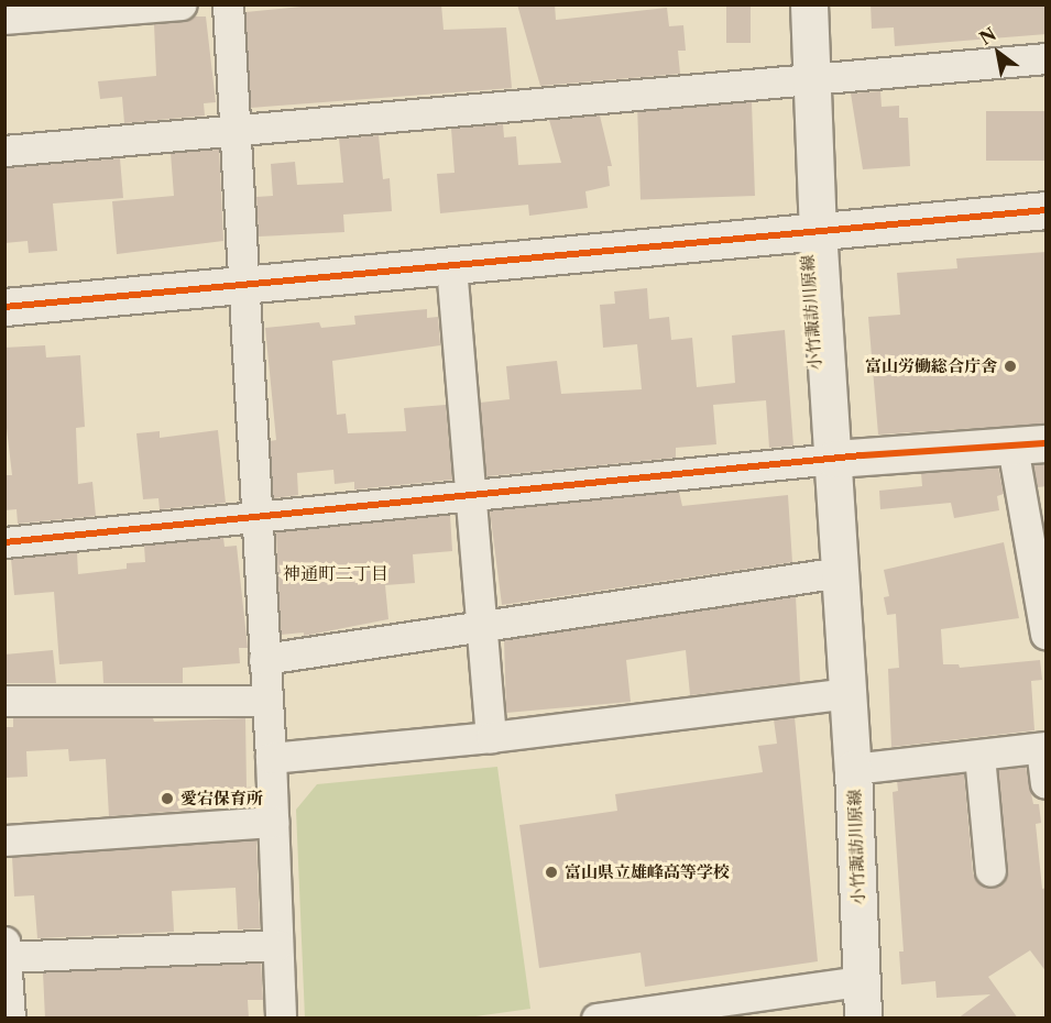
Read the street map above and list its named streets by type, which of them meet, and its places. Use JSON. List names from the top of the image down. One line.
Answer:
{"streets":{"street":["小竹諏訪川原線"]},"districts":["神通町二丁目"],"places":["富山労働総合庁舎","愛宕保育所","富山県立雄峰高等学校"],"north":"top left"}
